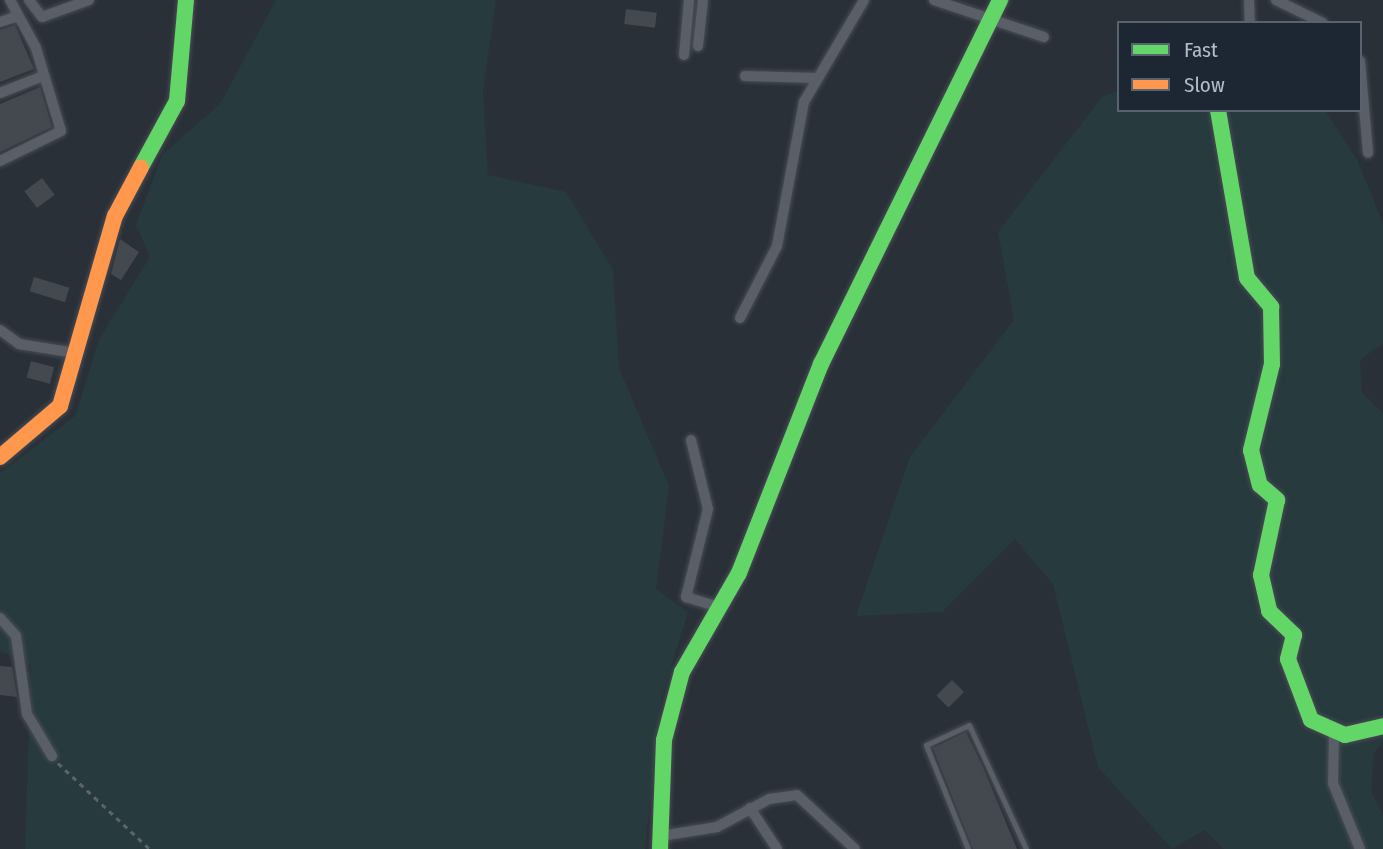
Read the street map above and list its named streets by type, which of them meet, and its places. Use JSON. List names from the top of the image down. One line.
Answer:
{"legend":["Fast","Slow"]}
